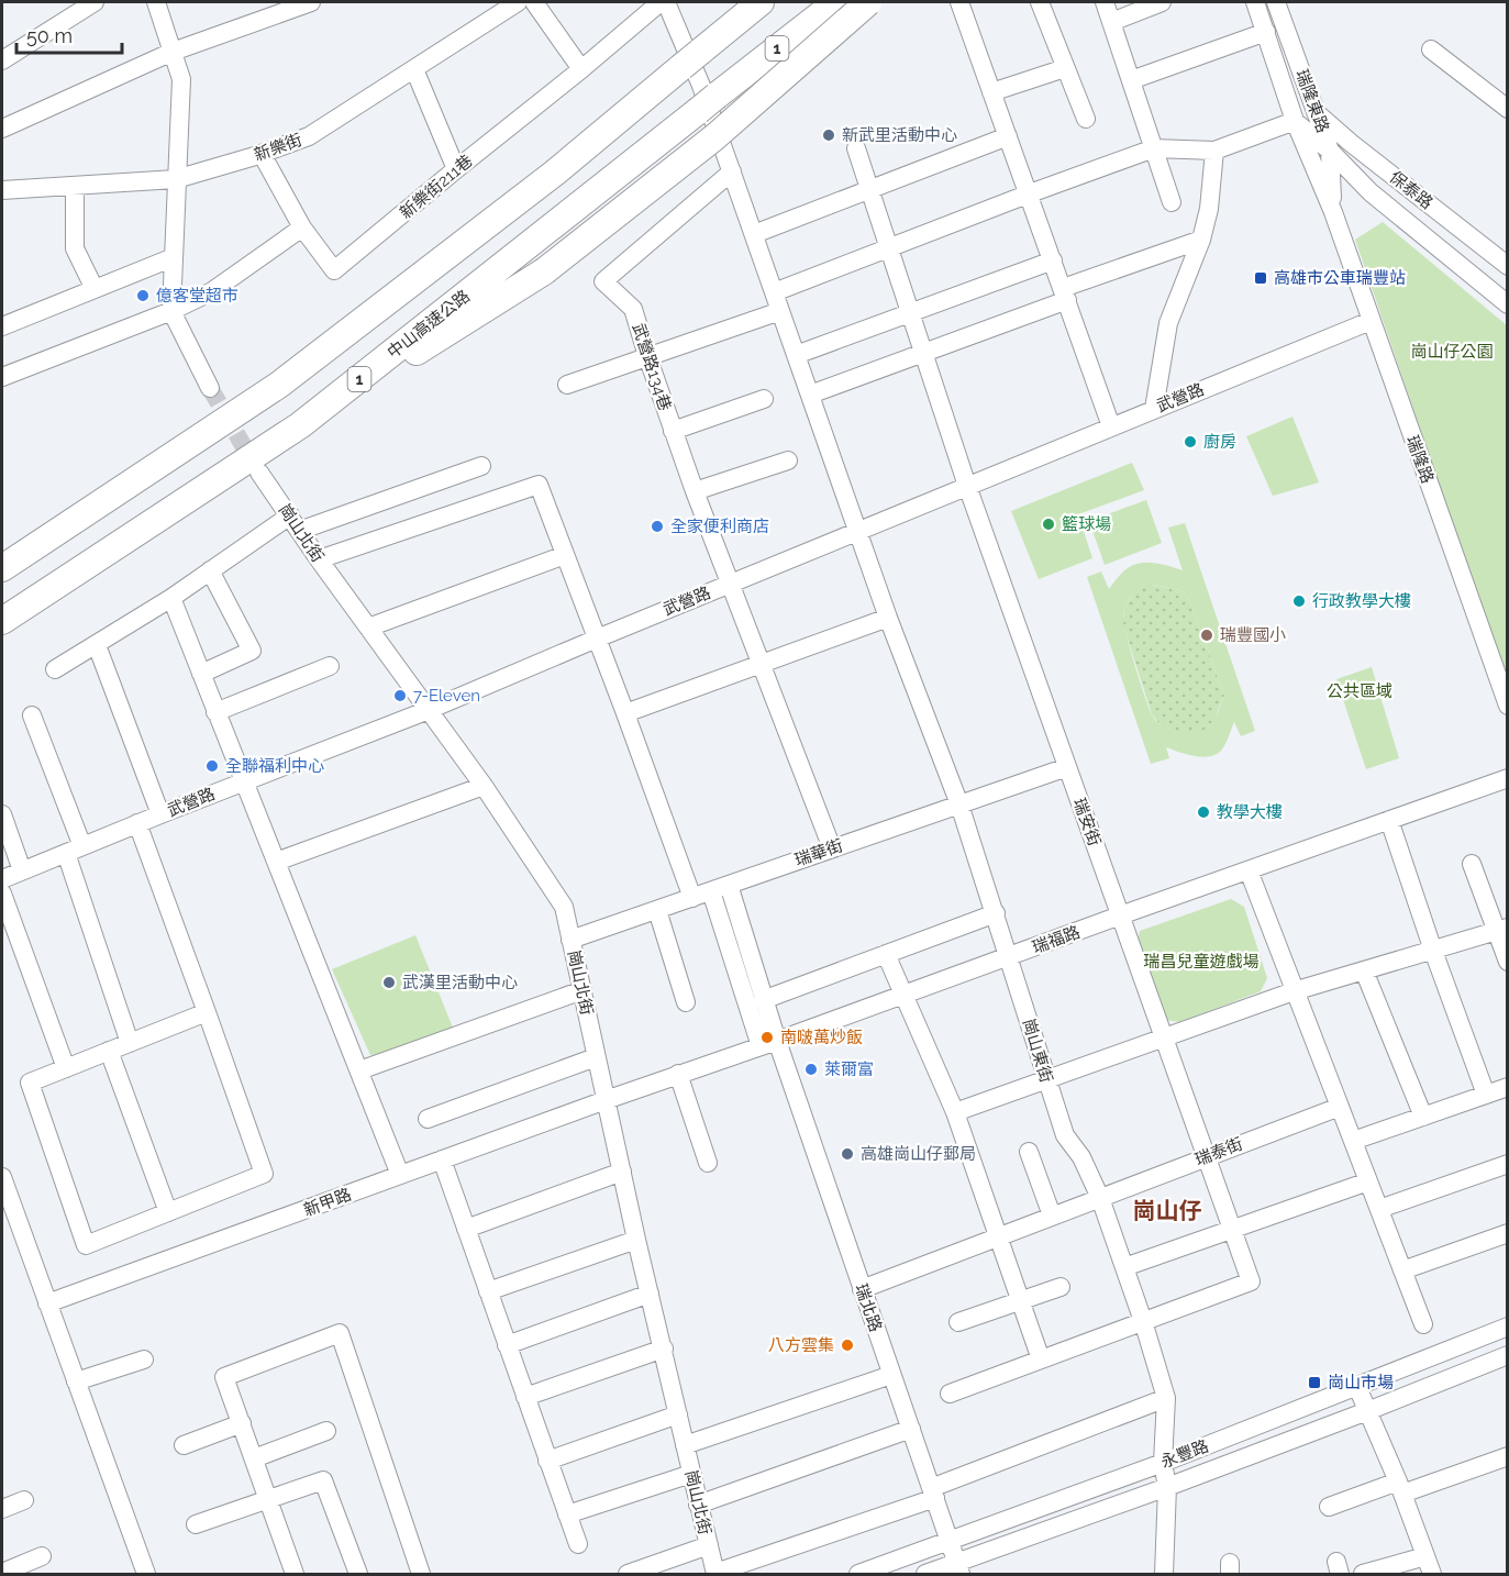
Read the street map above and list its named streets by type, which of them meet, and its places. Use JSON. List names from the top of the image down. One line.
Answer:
{"streets":{"highway":["1","中山高速公路"],"street":["瑞隆東路","新樂街","新樂街211巷","保泰路","武營路134巷","武營路","瑞隆路","崗山北街","瑞安街","瑞華街","瑞福路","崗山東街","瑞泰街","新甲路","瑞北路","永豐路"]},"crossings":[["瑞隆東路","保泰路"],["瑞隆東路","瑞隆路"],["新樂街","新樂街211巷"],["保泰路","瑞隆路"],["中山高速公路","崗山東街"],["武營路134巷","武營路"],["武營路134巷","瑞華街"],["武營路134巷","崗山東街"],["武營路","瑞隆路"],["武營路","崗山北街"],["武營路","瑞安街"],["武營路","崗山東街"],["崗山北街","瑞華街"],["崗山北街","瑞福路"],["崗山北街","新甲路"],["瑞安街","瑞華街"],["瑞安街","瑞福路"],["瑞安街","崗山東街"],["瑞安街","瑞泰街"],["瑞華街","崗山東街"],["瑞福路","崗山東街"],["瑞福路","新甲路"],["瑞福路","瑞北路"],["崗山東街","瑞泰街"],["崗山東街","永豐路"],["瑞泰街","瑞北路"],["瑞北路","永豐路"]],"districts":["崗山仔"],"parks":["崗山仔公園","公共區域","瑞昌兒童遊戲場"],"places":{"other":["新武里活動中心","億客堂超市","廚房","籃球場","全家便利商店","行政教學大樓","瑞豐國小","7-Eleven","全聯福利中心","教學大樓","武漢里活動中心","南啵萬炒飯","萊爾富","高雄崗山仔郵局","八方雲集"],"transit":["高雄市公車瑞豐站","崗山市場"]},"scale_bar":"50 m"}
